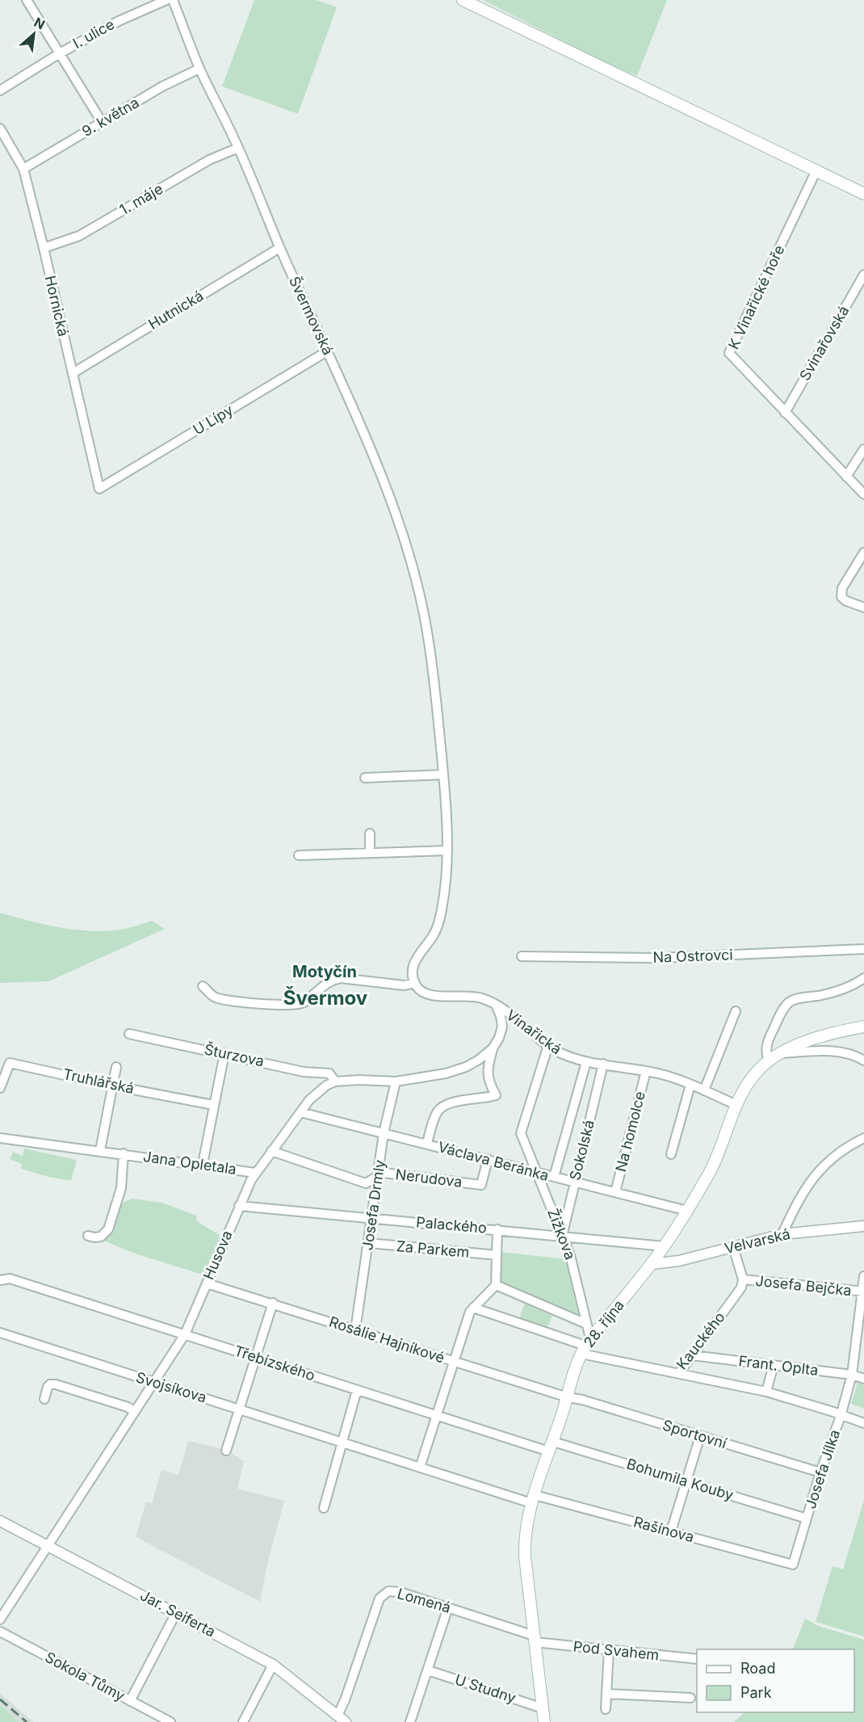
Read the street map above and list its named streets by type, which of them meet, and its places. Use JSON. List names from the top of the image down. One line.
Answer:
{"streets":{"main road":["28. října"],"street":["I. ulice","9. května","1. máje","K Vinařické hoře","Hornická","Hutnická","Švermovská","Svinařovská","U Lípy","Na Ostrovci","Vinařická","Šturzova","Truhlářská","Na homolce","Sokolská","Václava Beránka","Jana Opletala","Nerudova","Josefa Drmly","Palackého","Žižkova","Velvarská","Za Parkem","Husova","Josefa Bejčka","Rosálie Hajníkové","Kauckého","Třebízského","Frant. Oplta","Svojsíkova","Sportovní","Josefa Jílka","Bohumila Kouby","Rašínova","Lomená","Jar. Seiferta","Pod Svahem","Sokola Tůmy","U Studny"]},"crossings":[["9. května","Hornická"],["9. května","Švermovská"],["1. máje","Hornická"],["1. máje","Švermovská"],["K Vinařické hoře","Svinařovská"],["Hornická","Hutnická"],["Hornická","U Lípy"],["Hutnická","Švermovská"],["Švermovská","U Lípy"],["Vinařická","Na homolce"],["Vinařická","Sokolská"],["Vinařická","Žižkova"],["Vinařická","28. října"],["Šturzova","Husova"],["Na homolce","Václava Beránka"],["Sokolská","Václava Beránka"],["Sokolská","Palackého"],["Sokolská","Žižkova"],["Václava Beránka","Nerudova"],["Václava Beránka","Josefa Drmly"],["Václava Beránka","Žižkova"],["Václava Beránka","Husova"],["Václava Beránka","28. října"],["Jana Opletala","Husova"],["Nerudova","Josefa Drmly"],["Nerudova","Husova"],["Josefa Drmly","Palackého"],["Josefa Drmly","Za Parkem"],["Josefa Drmly","Rosálie Hajníkové"],["Palackého","Žižkova"],["Palackého","Husova"],["Palackého","28. října"],["Žižkova","28. října"],["Žižkova","Kauckého"],["Velvarská","28. října"],["Husova","Rosálie Hajníkové"],["Husova","Třebízského"],["Husova","Svojsíkova"],["Husova","Jar. Seiferta"],["Josefa Bejčka","Kauckého"],["Josefa Bejčka","Josefa Jílka"],["28. října","Rosálie Hajníkové"],["28. října","Kauckého"],["28. října","Třebízského"],["28. října","Svojsíkova"],["28. října","Sportovní"],["28. října","Bohumila Kouby"],["28. října","Rašínova"],["28. října","Lomená"],["28. října","Pod Svahem"],["28. října","U Studny"],["Rosálie Hajníkové","Sportovní"],["Kauckého","Frant. Oplta"],["Třebízského","Bohumila Kouby"],["Frant. Oplta","Josefa Jílka"],["Svojsíkova","Rašínova"],["Sportovní","Josefa Jílka"],["Josefa Jílka","Bohumila Kouby"],["Josefa Jílka","Rašínova"],["Lomená","Jar. Seiferta"],["Lomená","Pod Svahem"]],"districts":["Motyčín","Švermov"],"legend":["Road","Park"],"north":"top right"}
